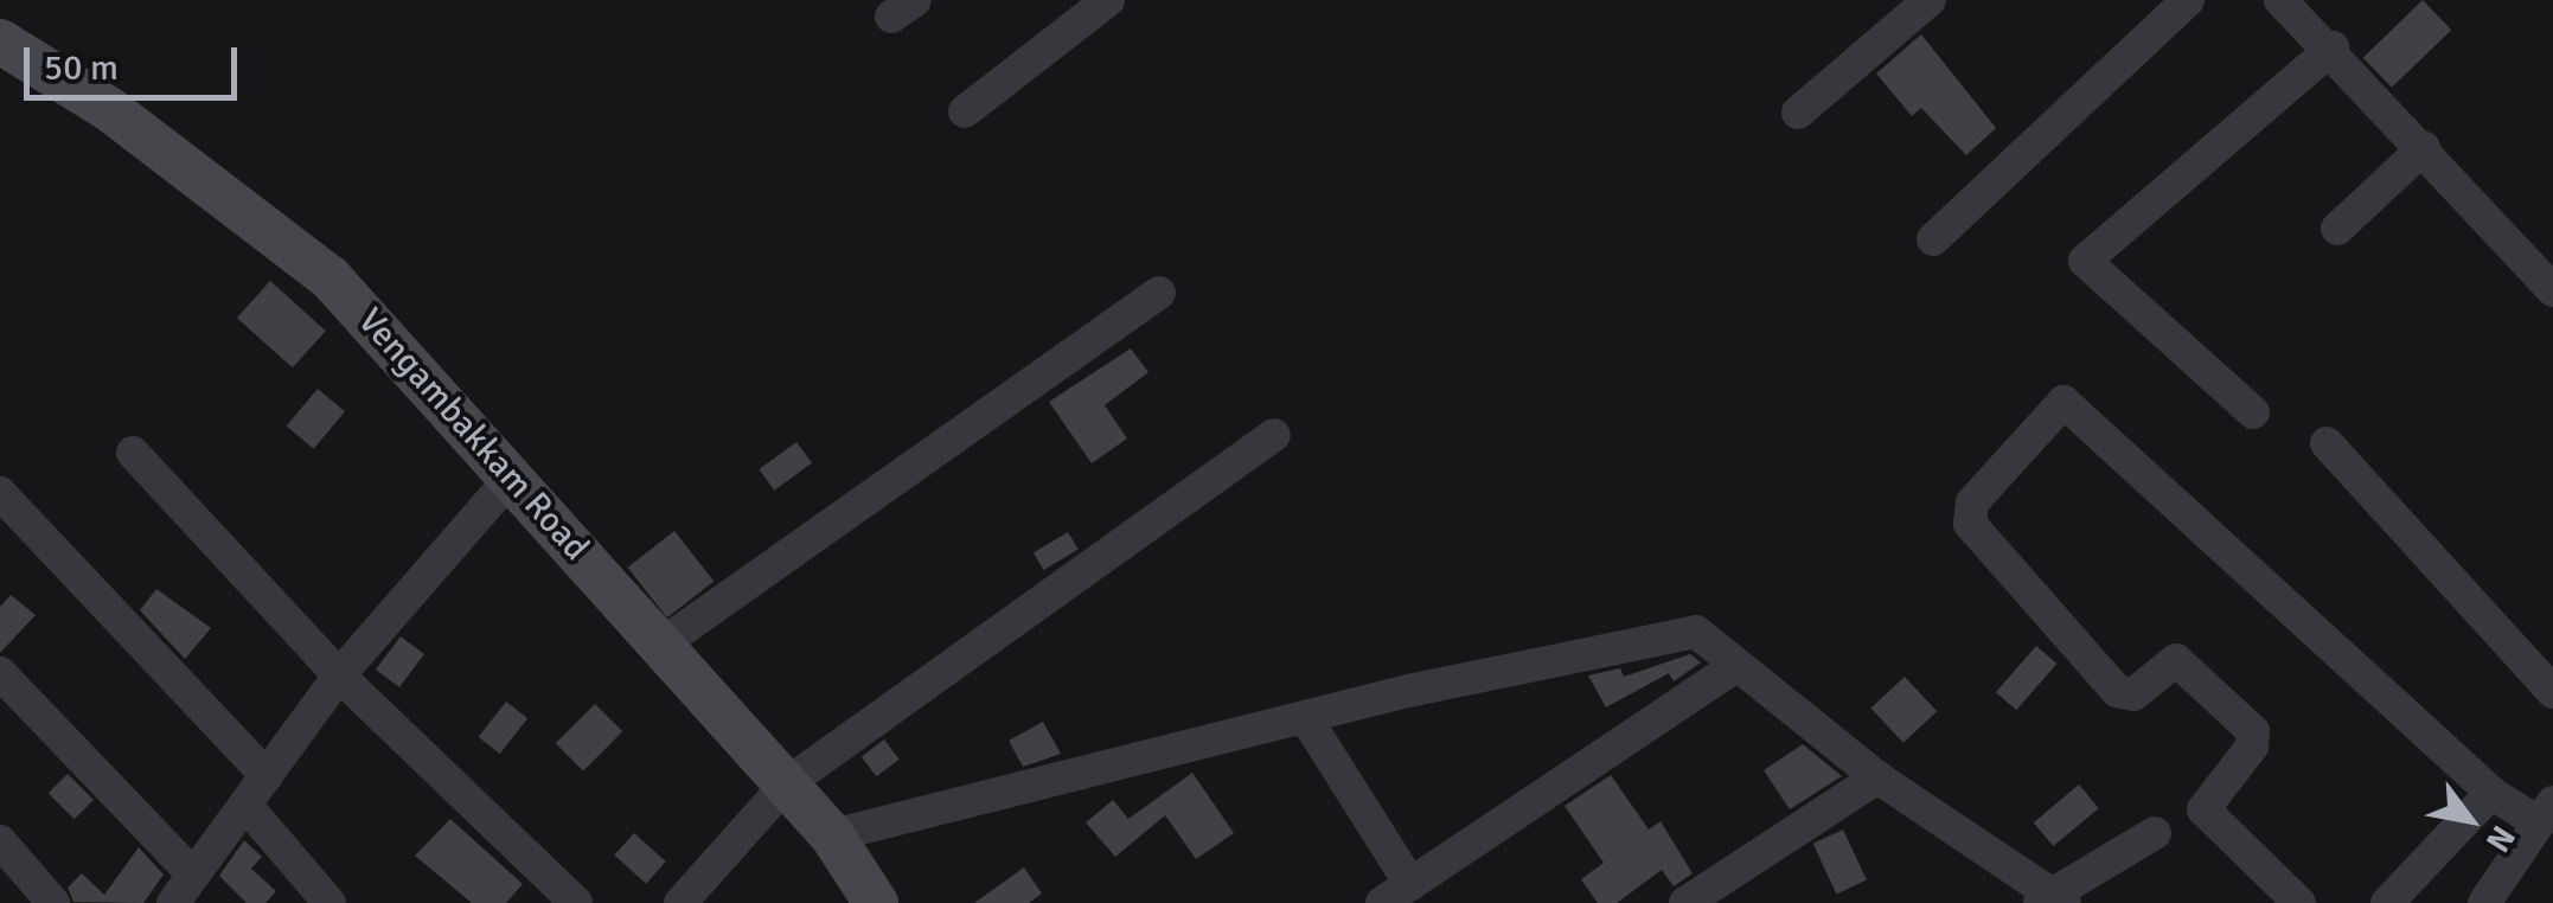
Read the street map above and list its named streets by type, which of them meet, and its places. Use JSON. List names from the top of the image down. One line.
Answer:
{"streets":{"main road":["Vengambakkam Road"]},"scale_bar":"50 m","north":"bottom right"}
